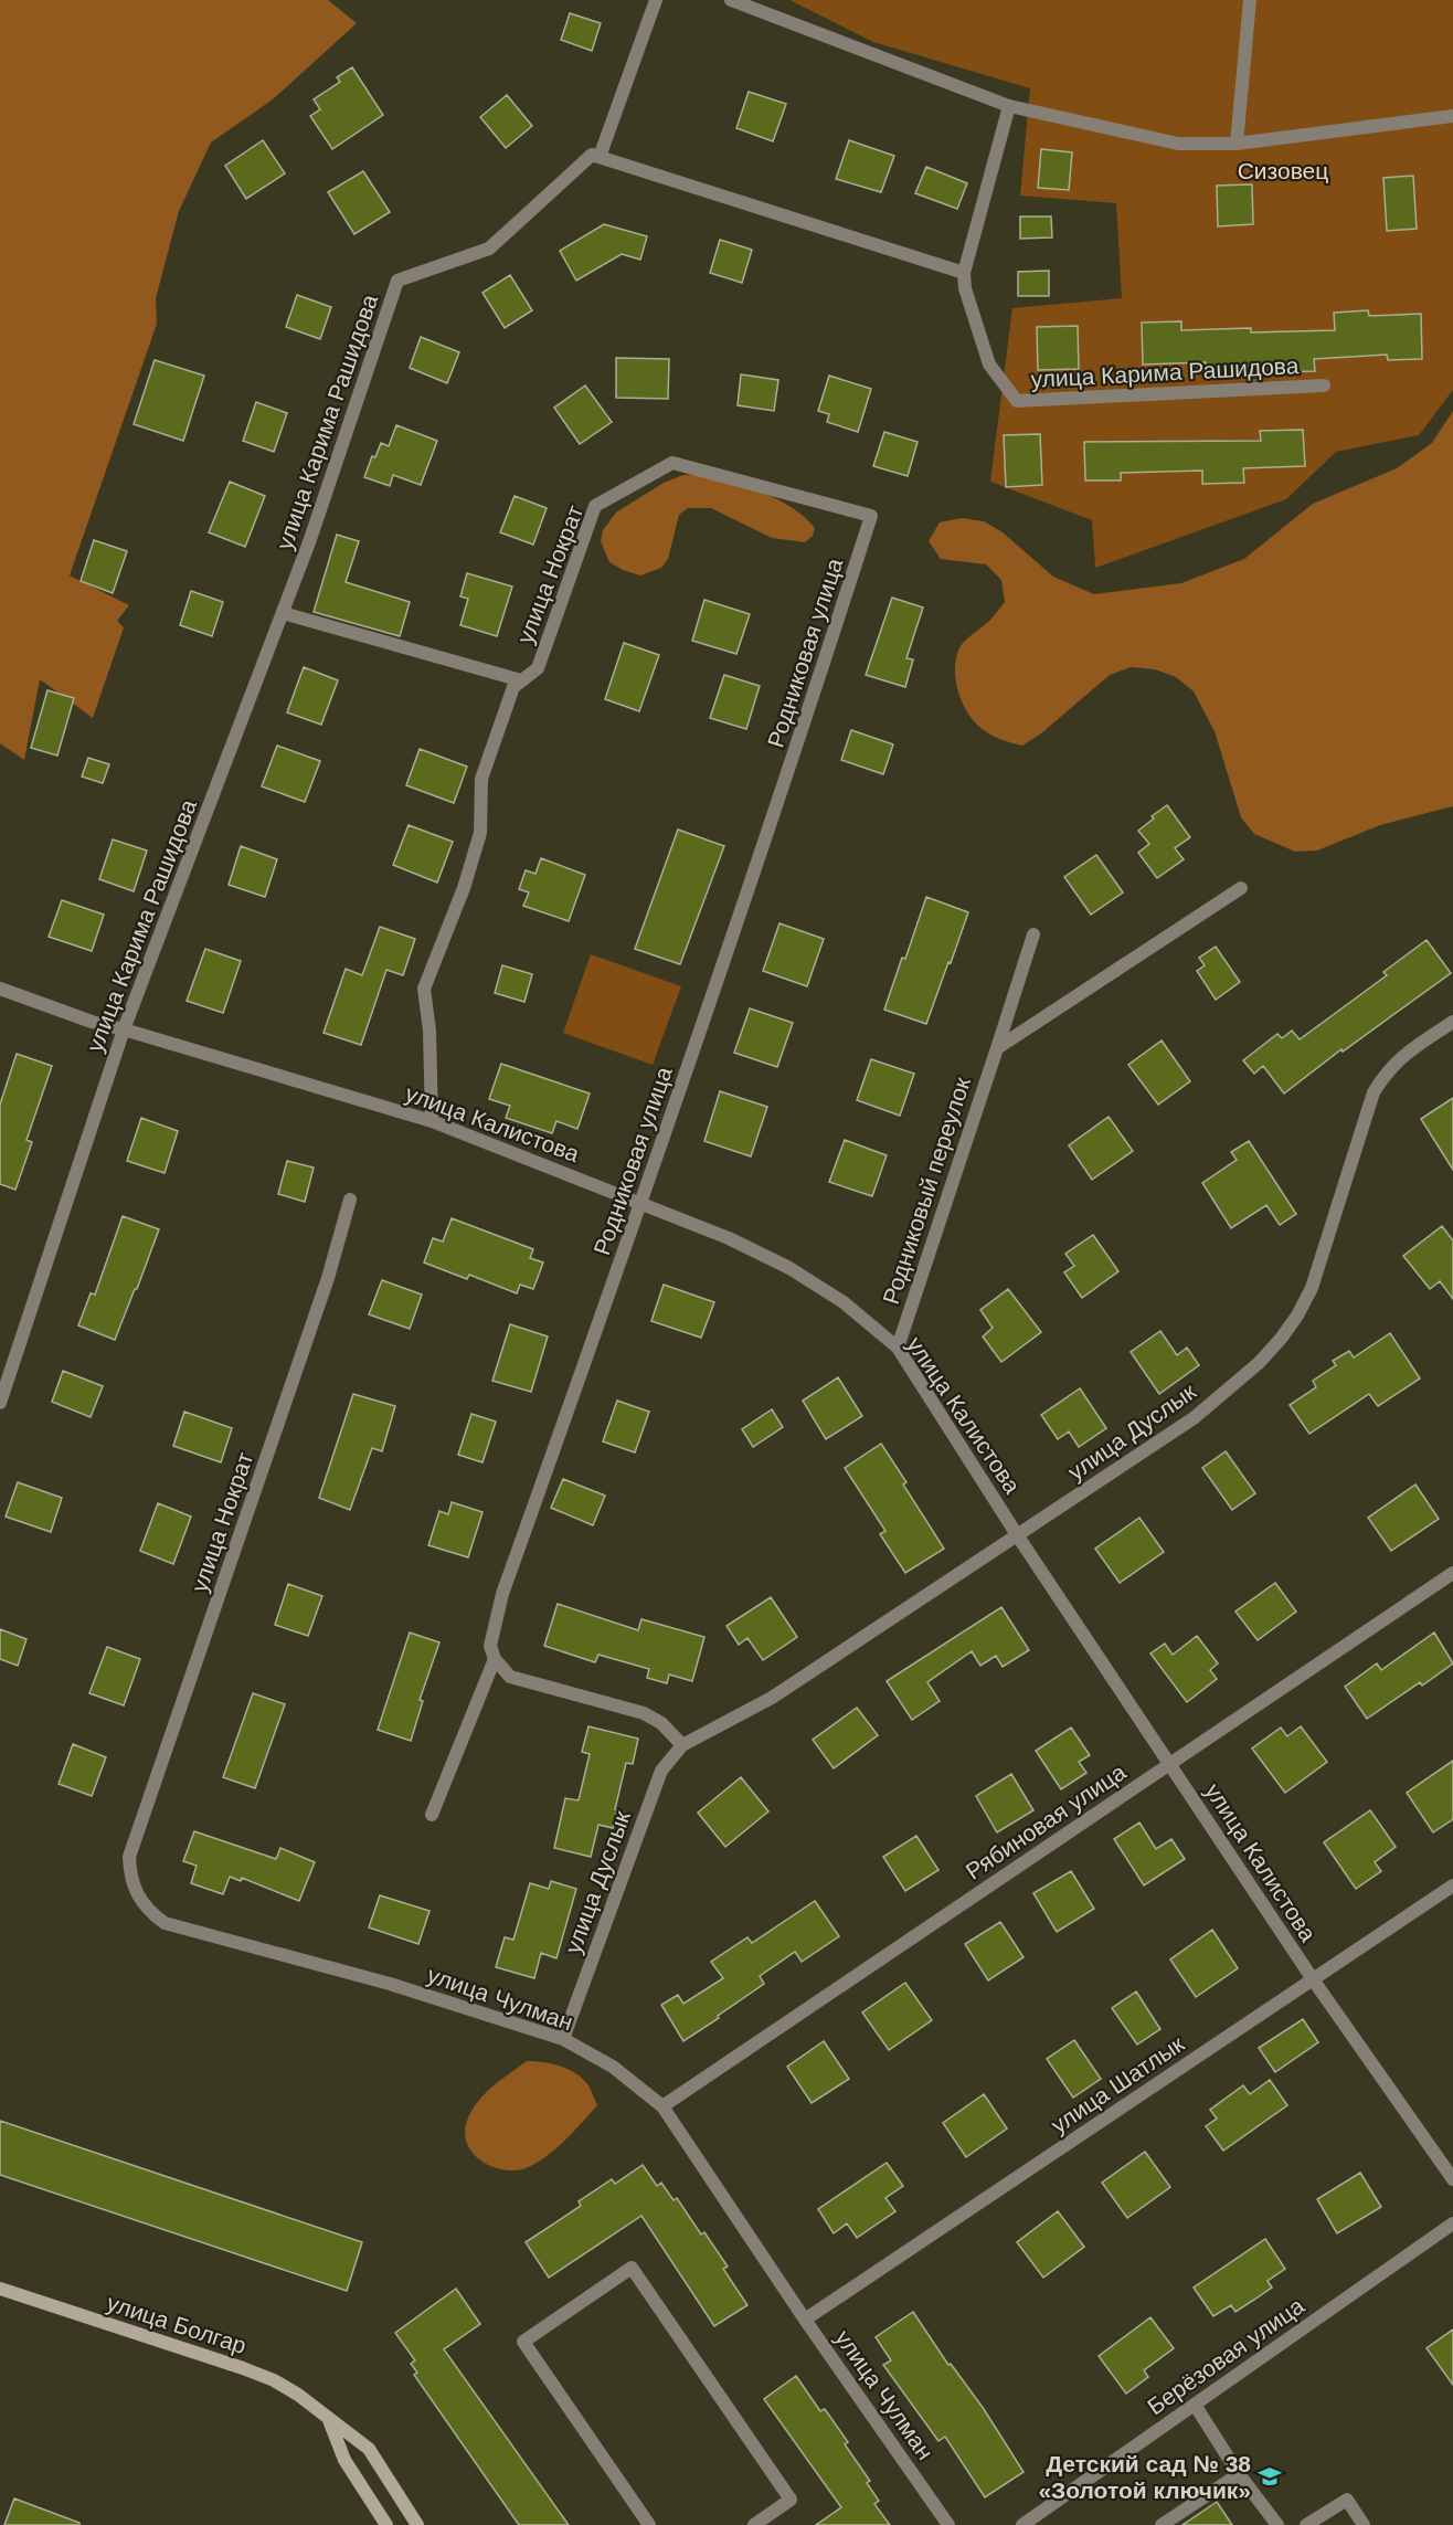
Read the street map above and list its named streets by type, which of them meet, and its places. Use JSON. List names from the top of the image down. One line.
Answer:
{"streets":{"street":["улица Карима Рашидова","улица Нократ","Родниковая улица","улица Калистова","Родниковый переулок","улица Дуслык","Рябиновая улица","улица Чулман","улица Шатлык","улица Болгар","Берёзовая улица"]},"crossings":[["улица Карима Рашидова","улица Калистова"],["улица Нократ","Родниковая улица"],["улица Нократ","улица Калистова"],["улица Нократ","улица Чулман"],["Родниковая улица","улица Калистова"],["улица Калистова","Родниковый переулок"],["улица Калистова","улица Дуслык"],["улица Калистова","Рябиновая улица"],["улица Калистова","улица Шатлык"],["улица Дуслык","улица Чулман"],["Рябиновая улица","улица Чулман"],["улица Чулман","улица Шатлык"]],"parks":["Сизовец"],"places":{"school or university":["Детский сад № 38 «Золотой ключик»"]}}
